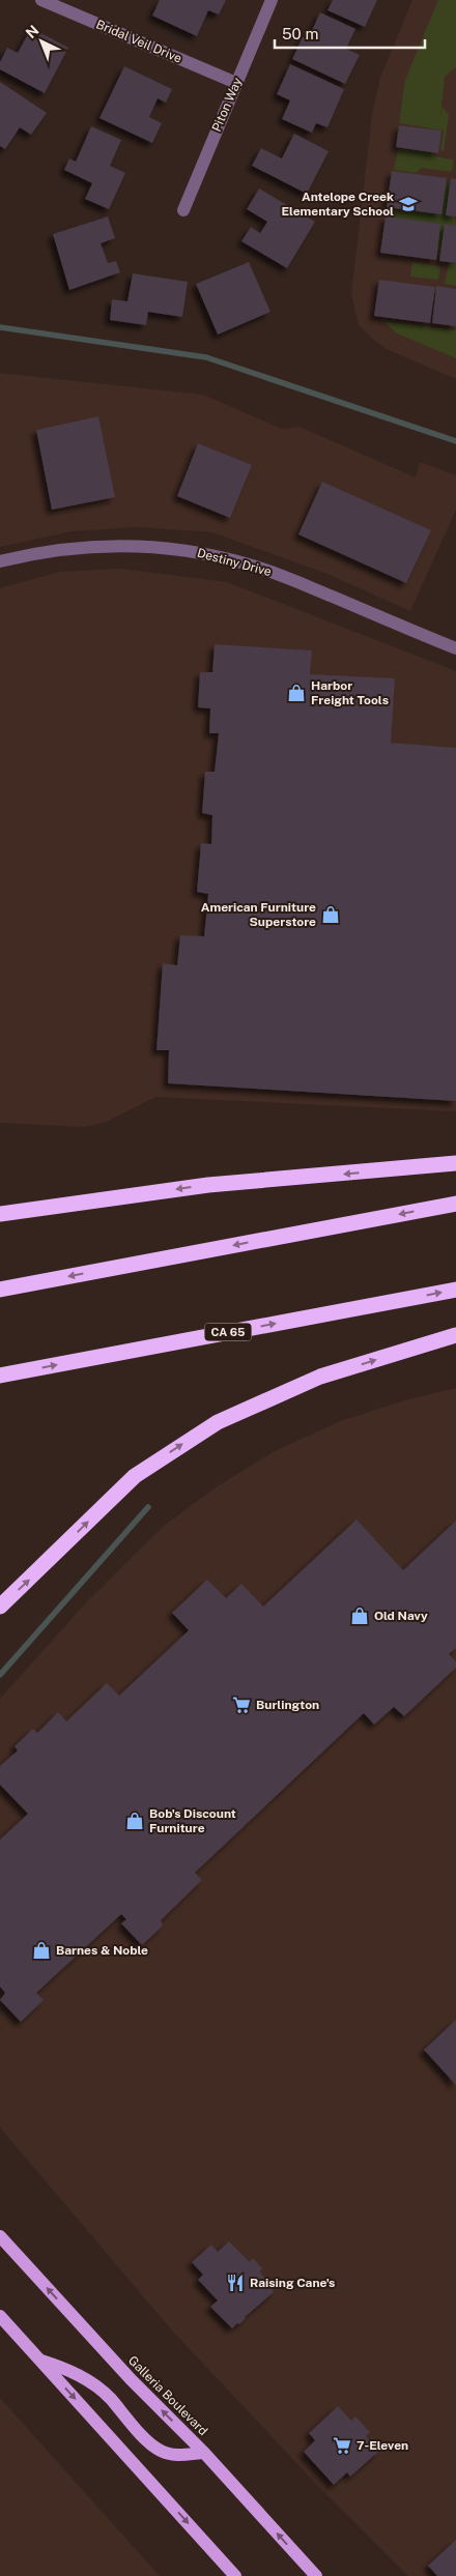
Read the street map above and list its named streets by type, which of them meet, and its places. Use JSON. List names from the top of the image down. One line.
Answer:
{"streets":{"highway":["CA 65"],"main road":["Galleria Boulevard"],"street":["Bridal Veil Drive","Piton Way","Destiny Drive"]},"crossings":[["Bridal Veil Drive","Piton Way"]],"places":{"school or university":["Antelope Creek Elementary School"],"shop":["Harbor Freight Tools","American Furniture Superstore","Old Navy","Bob's Discount Furniture","Barnes & Noble"],"supermarket":["Burlington","7-Eleven"],"restaurant":["Raising Cane's"]},"scale_bar":"50 m","north":"top left"}
